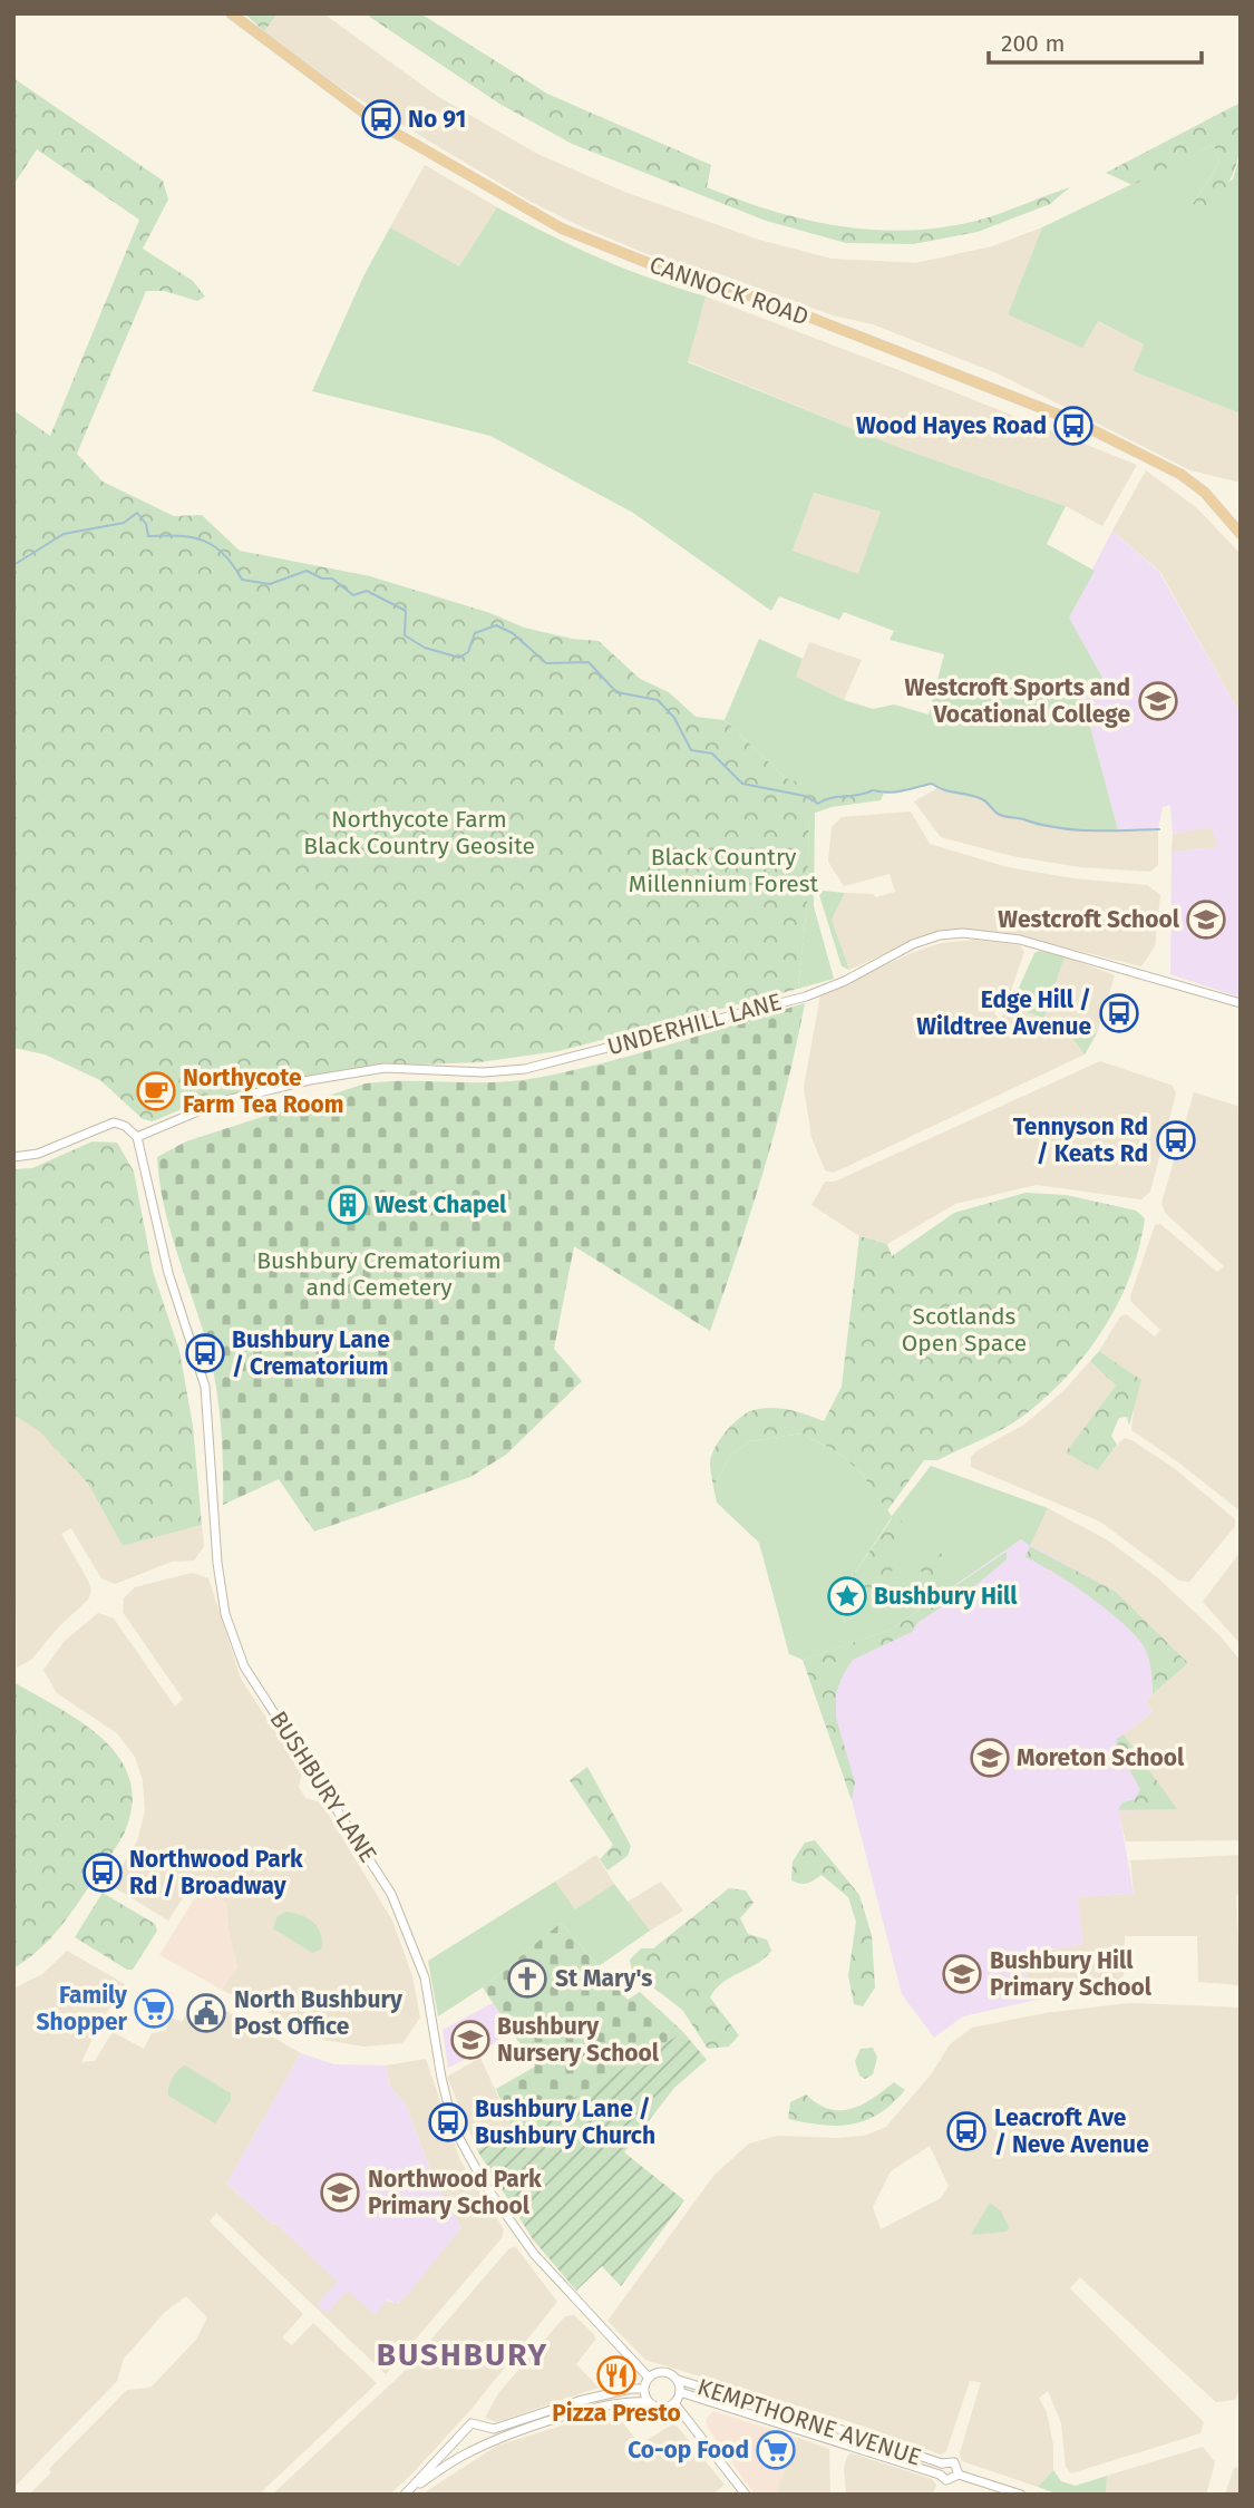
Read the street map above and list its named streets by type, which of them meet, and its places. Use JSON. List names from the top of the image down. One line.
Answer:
{"streets":{"highway":["CANNOCK ROAD"],"street":["UNDERHILL LANE","BUSHBURY LANE","KEMPTHORNE AVENUE"]},"crossings":[["UNDERHILL LANE","BUSHBURY LANE"],["BUSHBURY LANE","KEMPTHORNE AVENUE"]],"districts":["BUSHBURY"],"parks":["Northycote Farm Black Country Geosite","Black Country Millennium Forest","Bushbury Crematorium and Cemetery","Scotlands Open Space"],"places":{"bus stop":["No 91","Wood Hayes Road","Edge Hill / Wildtree Avenue","Tennyson Rd / Keats Rd","Bushbury Lane / Crematorium","Northwood Park Rd / Broadway","Bushbury Lane / Bushbury Church","Leacroft Ave / Neve Avenue"],"school or university":["Westcroft Sports and Vocational College","Westcroft School","Moreton School","Bushbury Hill Primary School","Bushbury Nursery School","Northwood Park Primary School"],"cafe":["Northycote Farm Tea Room"],"building":["West Chapel"],"place":["Bushbury Hill"],"church":["St Mary's"],"supermarket":["Family Shopper","Co-op Food"],"public building":["North Bushbury Post Office"],"restaurant":["Pizza Presto"]},"scale_bar":"200 m"}
